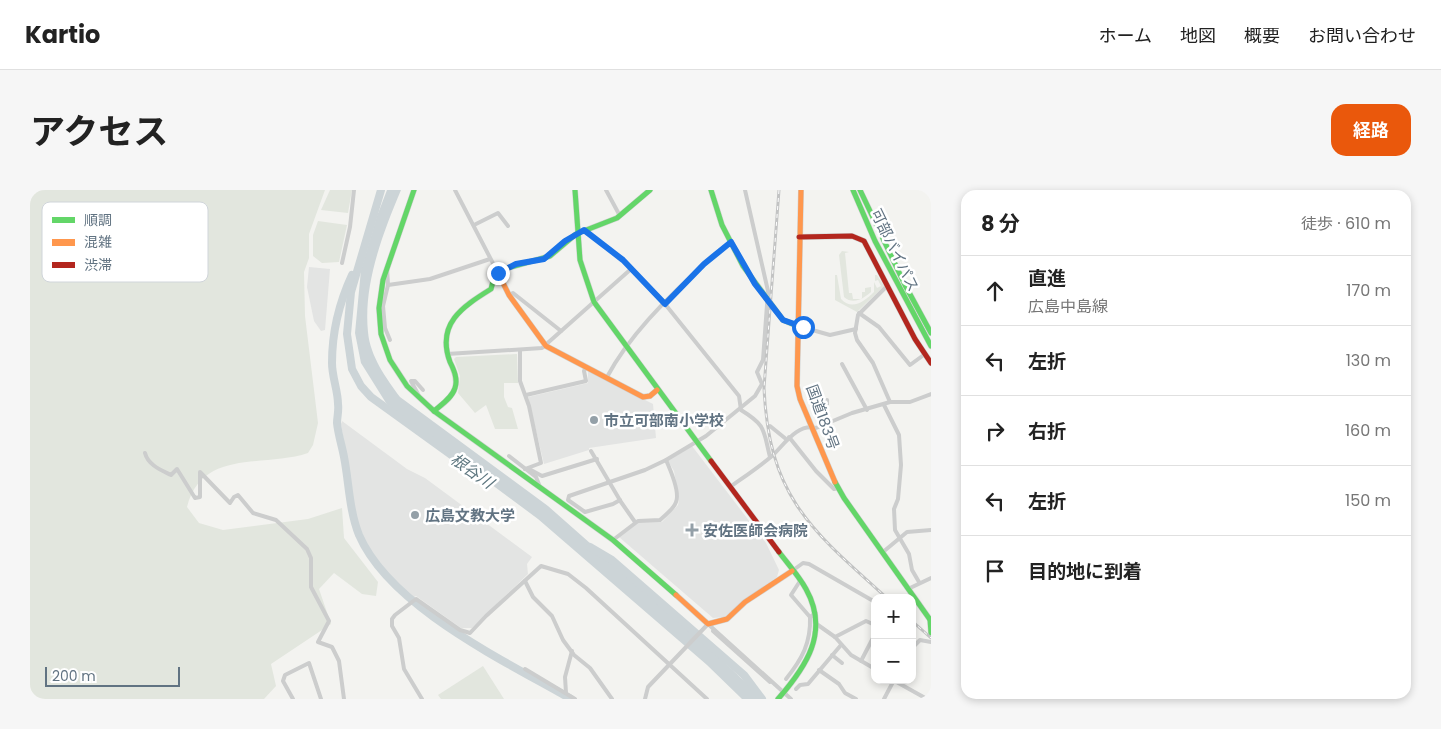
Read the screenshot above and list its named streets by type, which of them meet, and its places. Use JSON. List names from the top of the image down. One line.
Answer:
{"streets":{"main road":["可部バイパス","国道183号"]},"water":["根谷川"],"places":{"other":["市立可部南小学校","広島文教大学"],"health":["安佐医師会病院"]},"legend":["順調","混雑","渋滞"],"scale_bar":"200 m","page":{"header":"Kartio","nav":["ホーム","地図","概要","お問い合わせ"],"title":"アクセス","buttons":"経路","heading":["8 分","徒歩 · 610 m"],"list":[["直進","広島中島線","170 m"],["左折","130 m"],["右折","160 m"],["左折","150 m"],"目的地に到着"],"map_buttons":["+","−"],"scale":"200 m"}}
